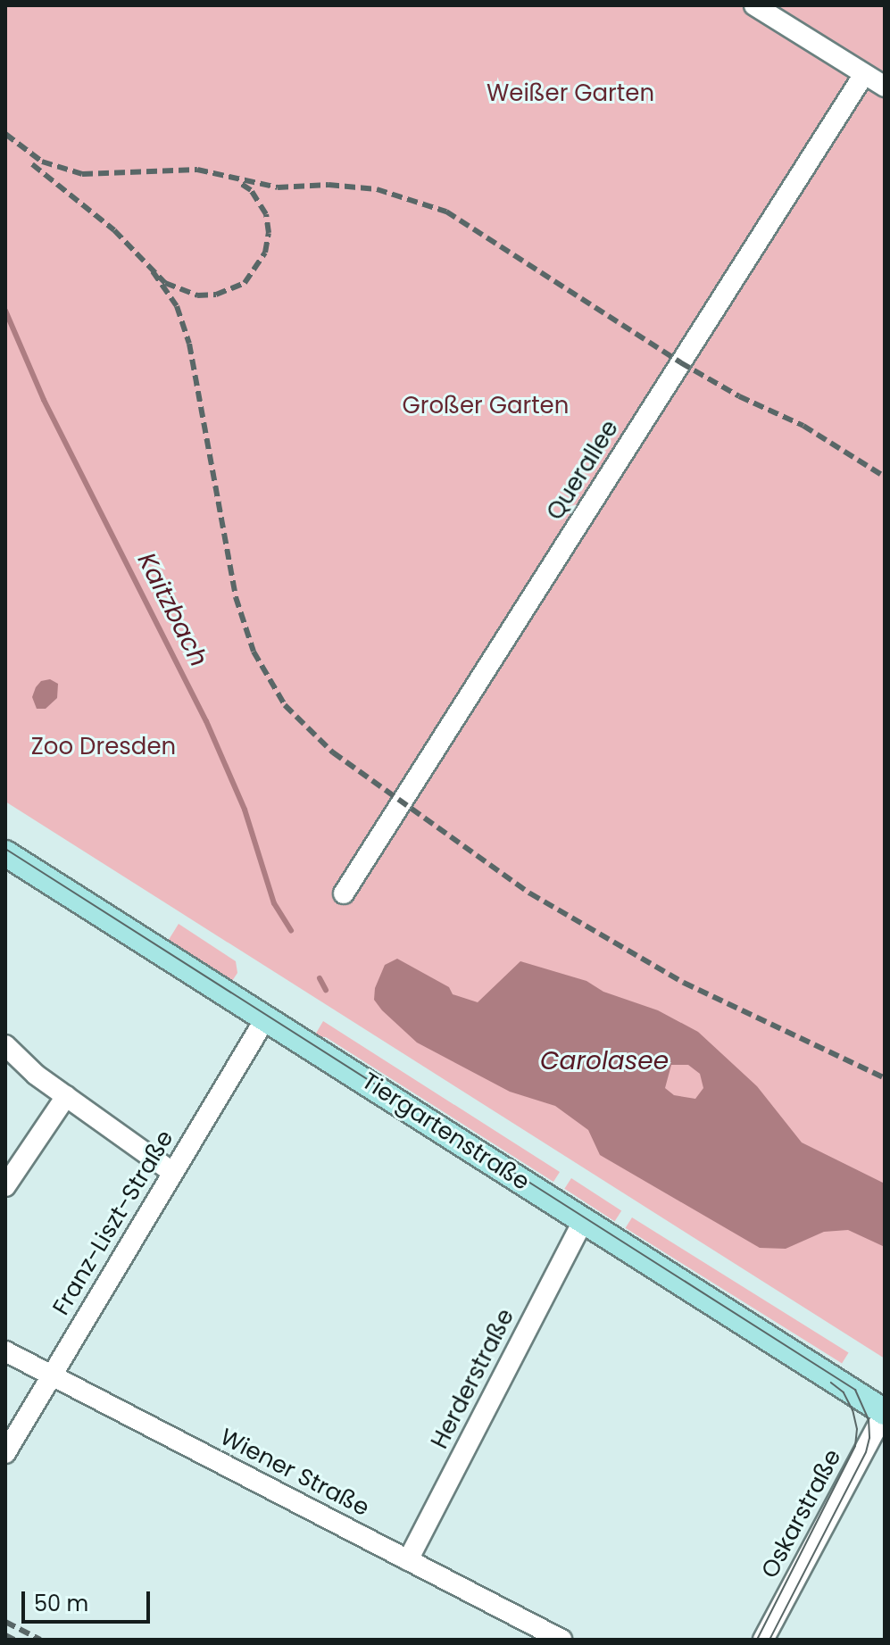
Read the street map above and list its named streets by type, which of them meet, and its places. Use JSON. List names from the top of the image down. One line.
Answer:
{"streets":{"main road":["Tiergartenstraße"],"street":["Querallee","Franz-Liszt-Straße","Herderstraße","Wiener Straße","Oskarstraße"]},"crossings":[["Tiergartenstraße","Franz-Liszt-Straße"],["Tiergartenstraße","Herderstraße"],["Tiergartenstraße","Oskarstraße"],["Franz-Liszt-Straße","Wiener Straße"],["Herderstraße","Wiener Straße"]],"water":["Kaitzbach","Carolasee"],"parks":["Weißer Garten","Großer Garten","Zoo Dresden"],"scale_bar":"50 m"}
